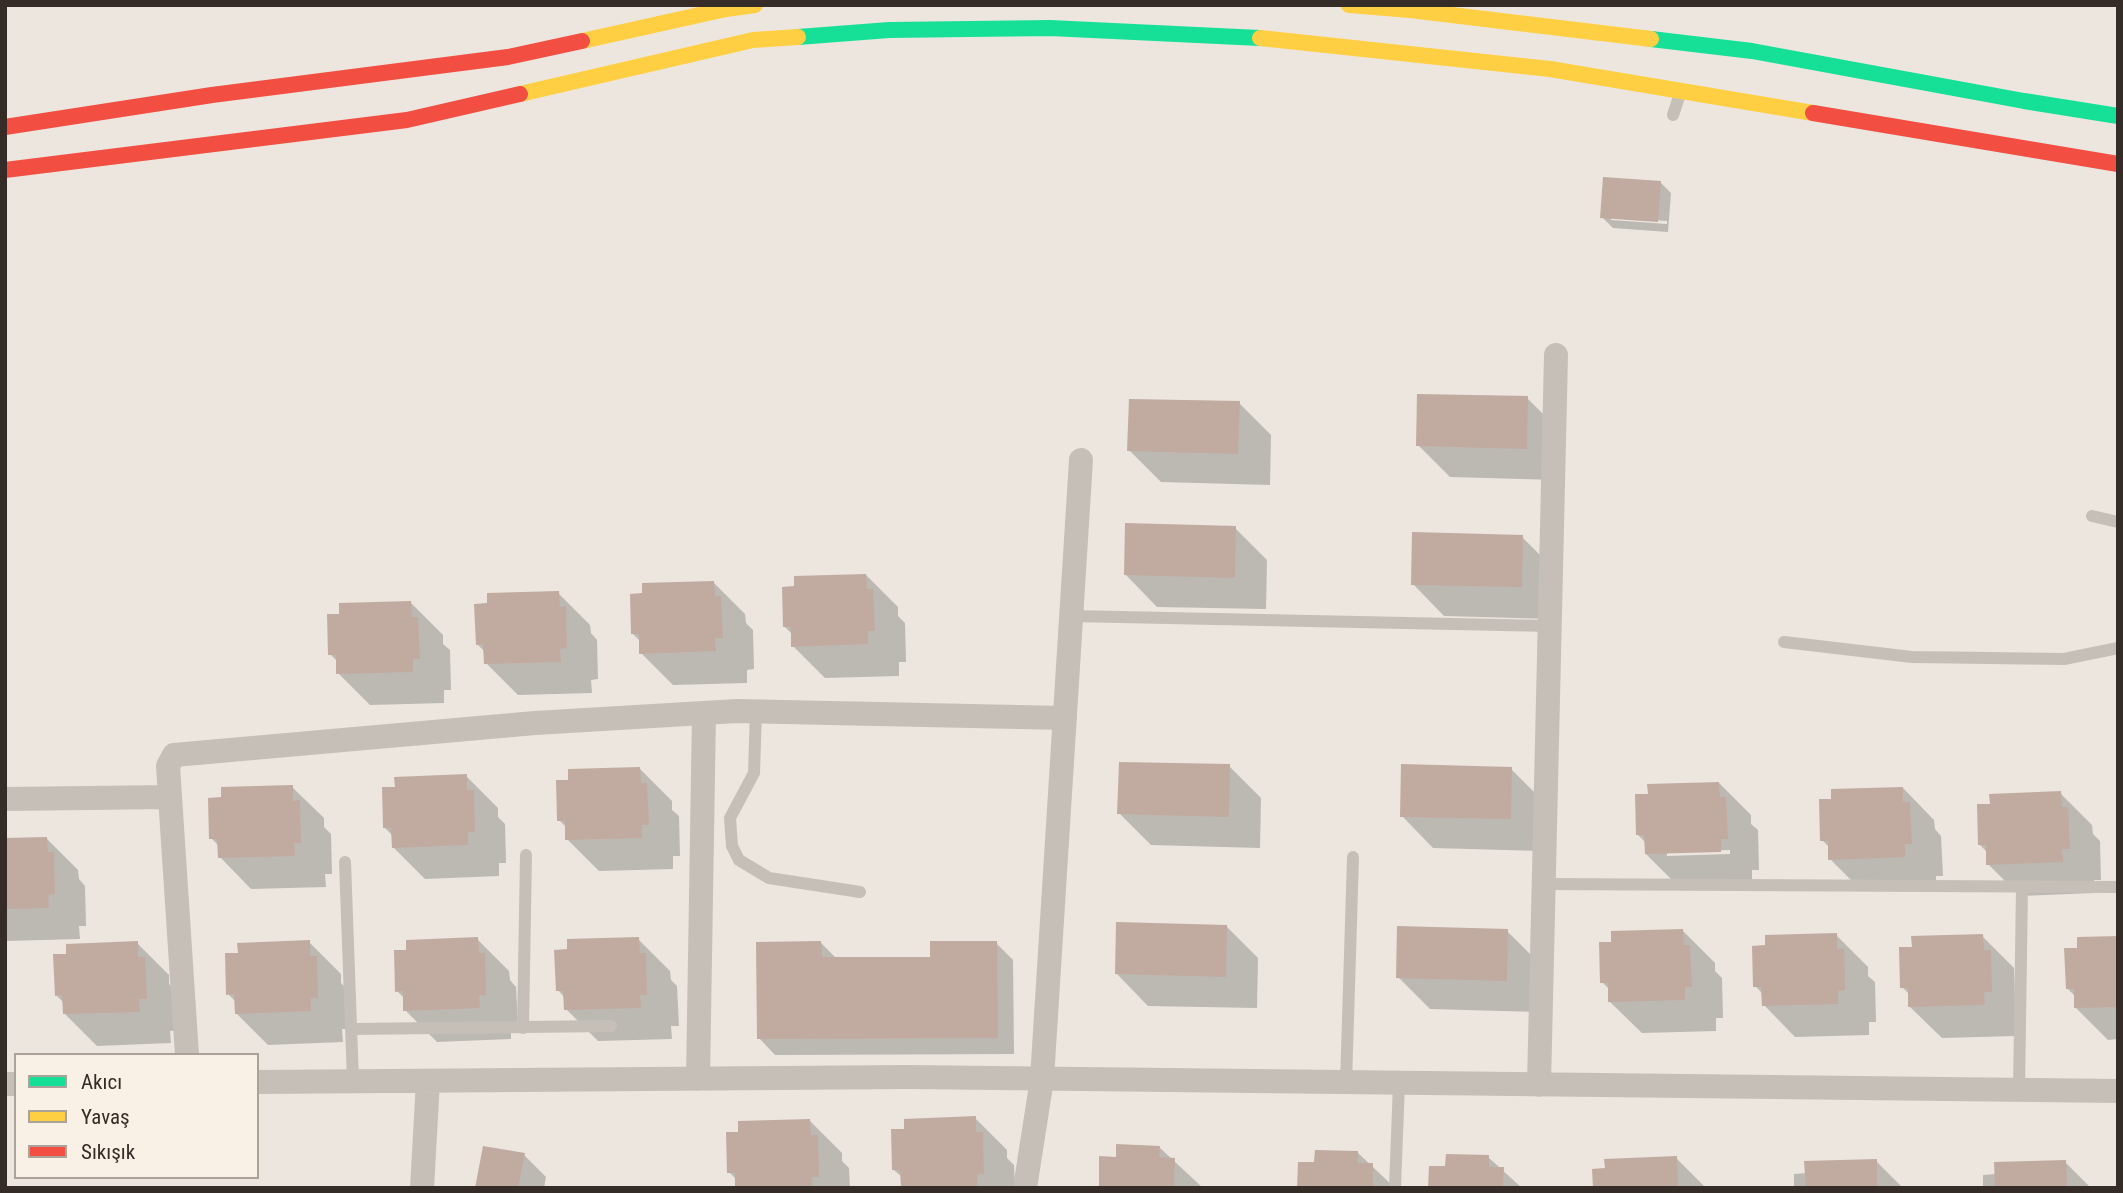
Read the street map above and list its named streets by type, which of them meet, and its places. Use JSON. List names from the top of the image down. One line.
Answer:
{"legend":["Akıcı","Yavaş","Sıkışık"]}
